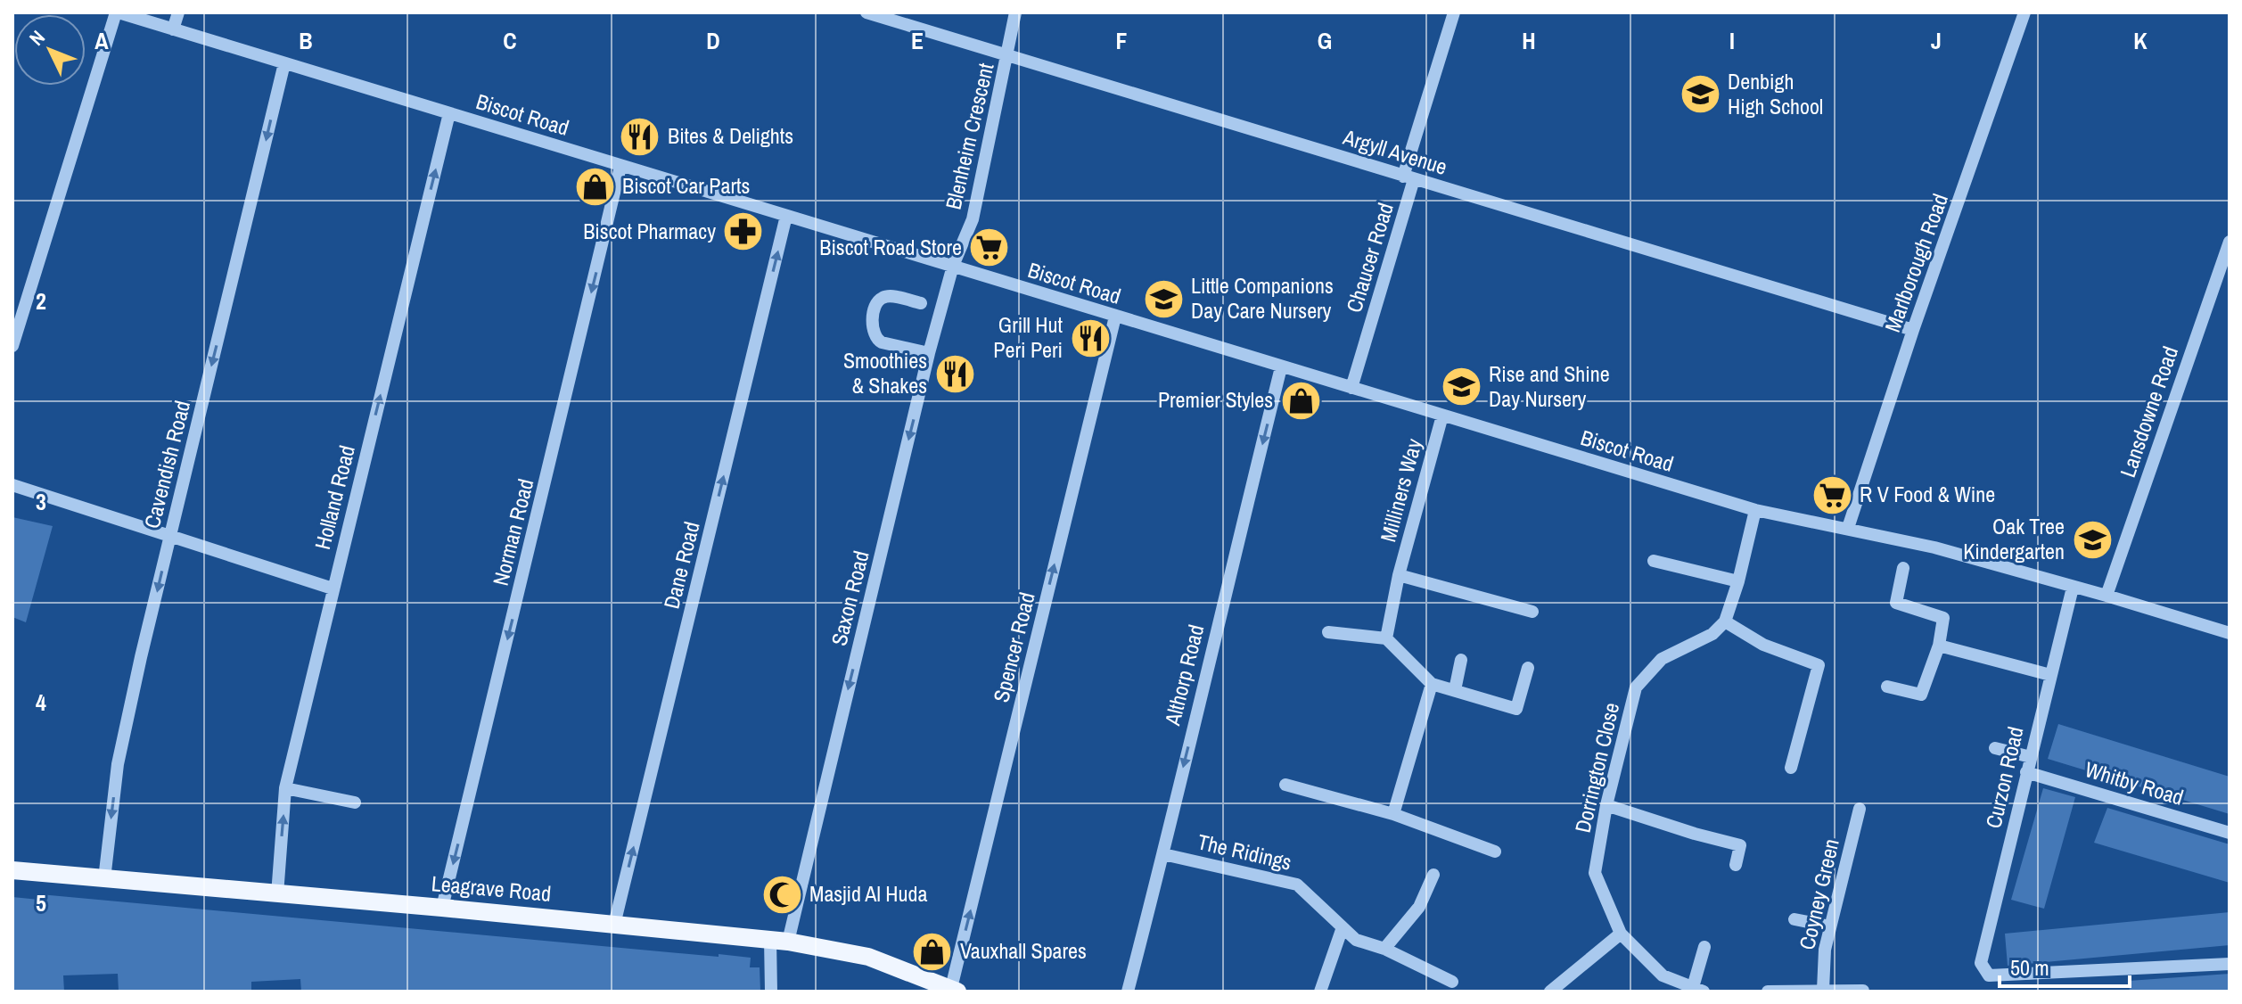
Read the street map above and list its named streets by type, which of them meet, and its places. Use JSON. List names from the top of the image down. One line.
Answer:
{"streets":{"main road":["Leagrave Road"],"street":["Biscot Road","Blenheim Crescent","Argyll Avenue","Chaucer Road","Marlborough Road","Lansdowne Road","Cavendish Road","Milliners Way","Holland Road","Norman Road","Dane Road","Saxon Road","Spencer Road","Althorp Road","Dorrington Close","Curzon Road","Whitby Road","The Ridings","Coyney Green"]},"crossings":[["Biscot Road","Blenheim Crescent"],["Biscot Road","Chaucer Road"],["Biscot Road","Marlborough Road"],["Biscot Road","Lansdowne Road"],["Biscot Road","Cavendish Road"],["Biscot Road","Milliners Way"],["Biscot Road","Holland Road"],["Biscot Road","Norman Road"],["Biscot Road","Dane Road"],["Biscot Road","Saxon Road"],["Biscot Road","Spencer Road"],["Biscot Road","Althorp Road"],["Biscot Road","Curzon Road"],["Blenheim Crescent","Argyll Avenue"],["Blenheim Crescent","Saxon Road"],["Argyll Avenue","Chaucer Road"],["Argyll Avenue","Marlborough Road"],["Cavendish Road","Leagrave Road"],["Holland Road","Leagrave Road"],["Norman Road","Leagrave Road"],["Dane Road","Leagrave Road"],["Saxon Road","Leagrave Road"],["Spencer Road","Leagrave Road"],["Althorp Road","The Ridings"],["Curzon Road","Whitby Road"]],"one_way":["Cavendish Road","Holland Road","Norman Road","Dane Road","Saxon Road","Spencer Road","Althorp Road"],"places":{"school or university":["Denbigh High School","Little Companions Day Care Nursery","Rise and Shine Day Nursery","Oak Tree Kindergarten"],"restaurant":["Bites & Delights","Grill Hut Peri Peri","Smoothies & Shakes"],"shop":["Biscot Car Parts","Premier Styles","Vauxhall Spares"],"pharmacy":["Biscot Pharmacy"],"supermarket":["Biscot Road Store","R V Food & Wine"],"mosque":["Masjid Al Huda"]},"scale_bar":"50 m","north":"top left","grid":{"columns":["A","B","C","D","E","F","G","H","I","J","K"],"rows":["2","3","4","5"]}}
